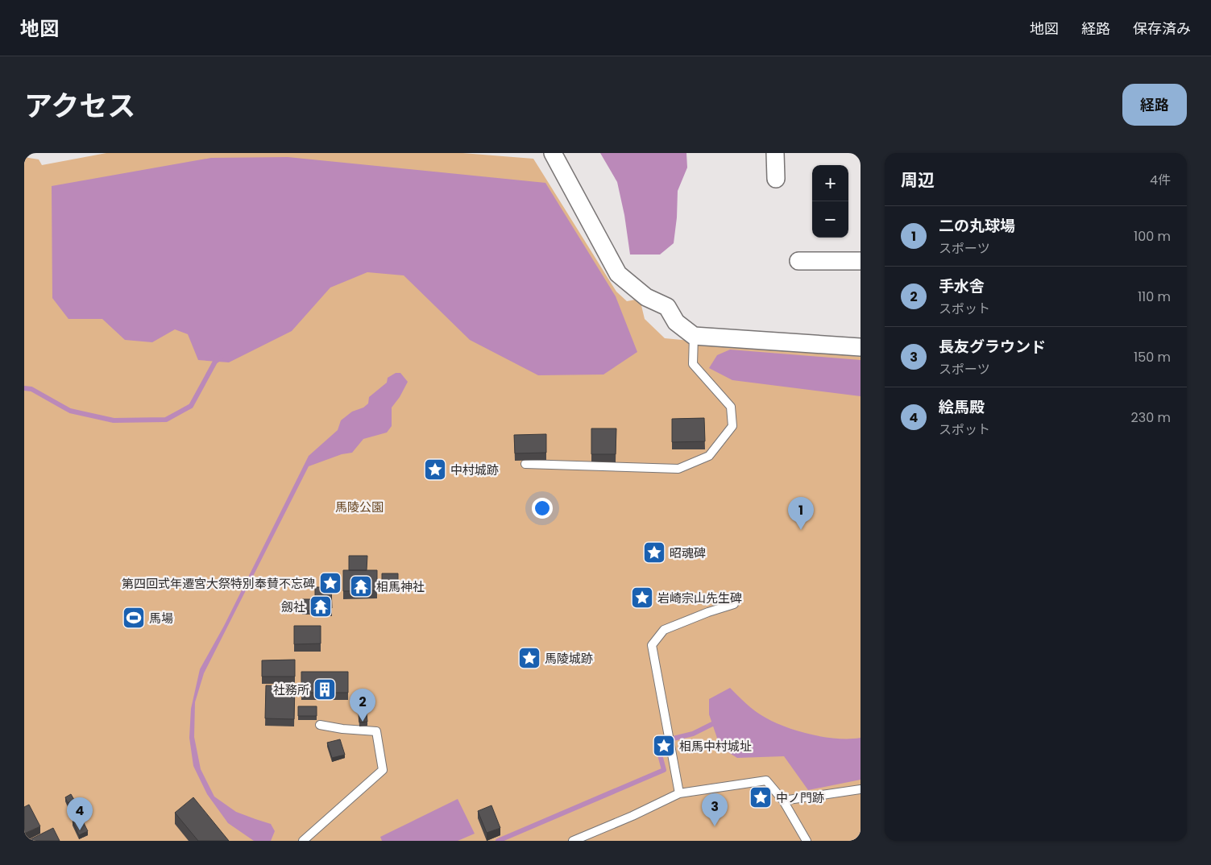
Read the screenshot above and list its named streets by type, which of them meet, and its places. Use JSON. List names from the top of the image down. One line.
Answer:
{"parks":["馬陵公園"],"places":{"place":["中村城跡","昭魂碑","第四回式年遷宮大祭特別奉賛不忘碑","岩崎宗山先生碑","馬陵城跡","相馬中村城址","中ノ門跡"],"temple":["相馬神社","劔社"],"sports":["馬場"],"building":["社務所"]},"page":{"header":"地図","nav":["地図","経路","保存済み"],"title":"アクセス","buttons":"経路","heading":["周辺","4件"],"map_buttons":["+","−"],"list":[{"mark":"1","name":"二の丸球場","note":"スポーツ","value":"100 m"},{"mark":"2","name":"手水舎","note":"スポット","value":"110 m"},{"mark":"3","name":"長友グラウンド","note":"スポーツ","value":"150 m"},{"mark":"4","name":"絵馬殿","note":"スポット","value":"230 m"}],"pins":["1","2","3","4"]}}
